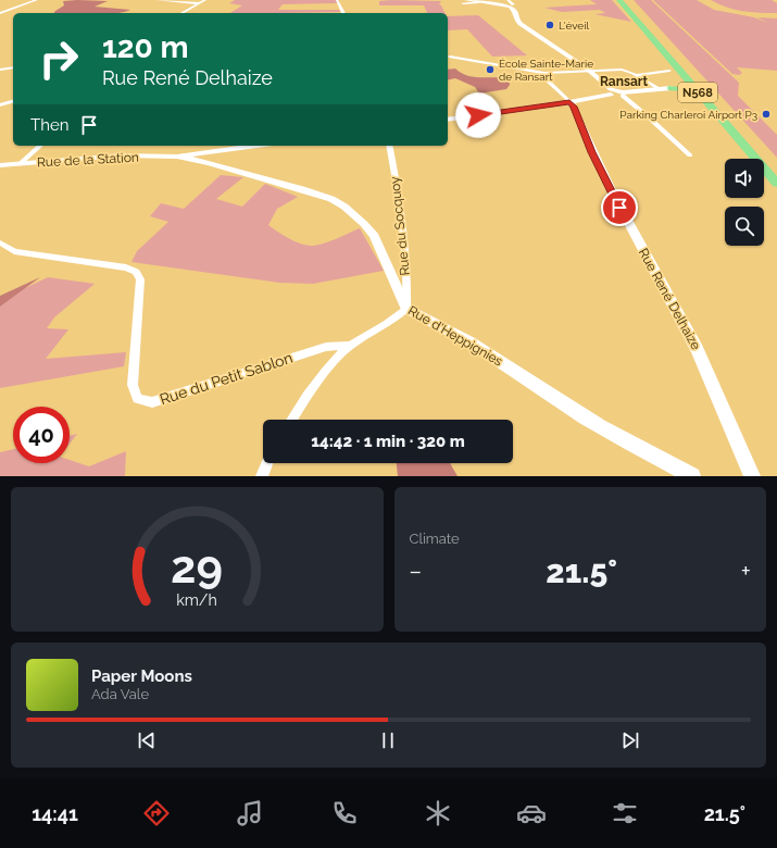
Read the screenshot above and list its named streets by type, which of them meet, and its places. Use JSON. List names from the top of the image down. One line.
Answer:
{"streets":{"highway":["N568"],"street":["Rue de la Station","Rue du Socquoy","Rue René Delhaize","Rue d'Heppignies","Rue du Petit Sablon"]},"crossings":[["Rue de la Station","Rue d'Heppignies"],["Rue du Socquoy","Rue d'Heppignies"]],"districts":["Ransart"],"places":["L'éveil","École Sainte-Marie de Ransart","Parking Charleroi Airport P3"],"page":{"turn":["120 m","Rue René Delhaize"],"then":"Then","limit":"40","trip":"14:42 · 1 min · 320 m","tile":"Climate","heat":["−","21.5°","+"],"song":["Paper Moons","Ada Vale"],"tabs":["14:41","21.5°"],"gauge":["29","km/h"]}}
